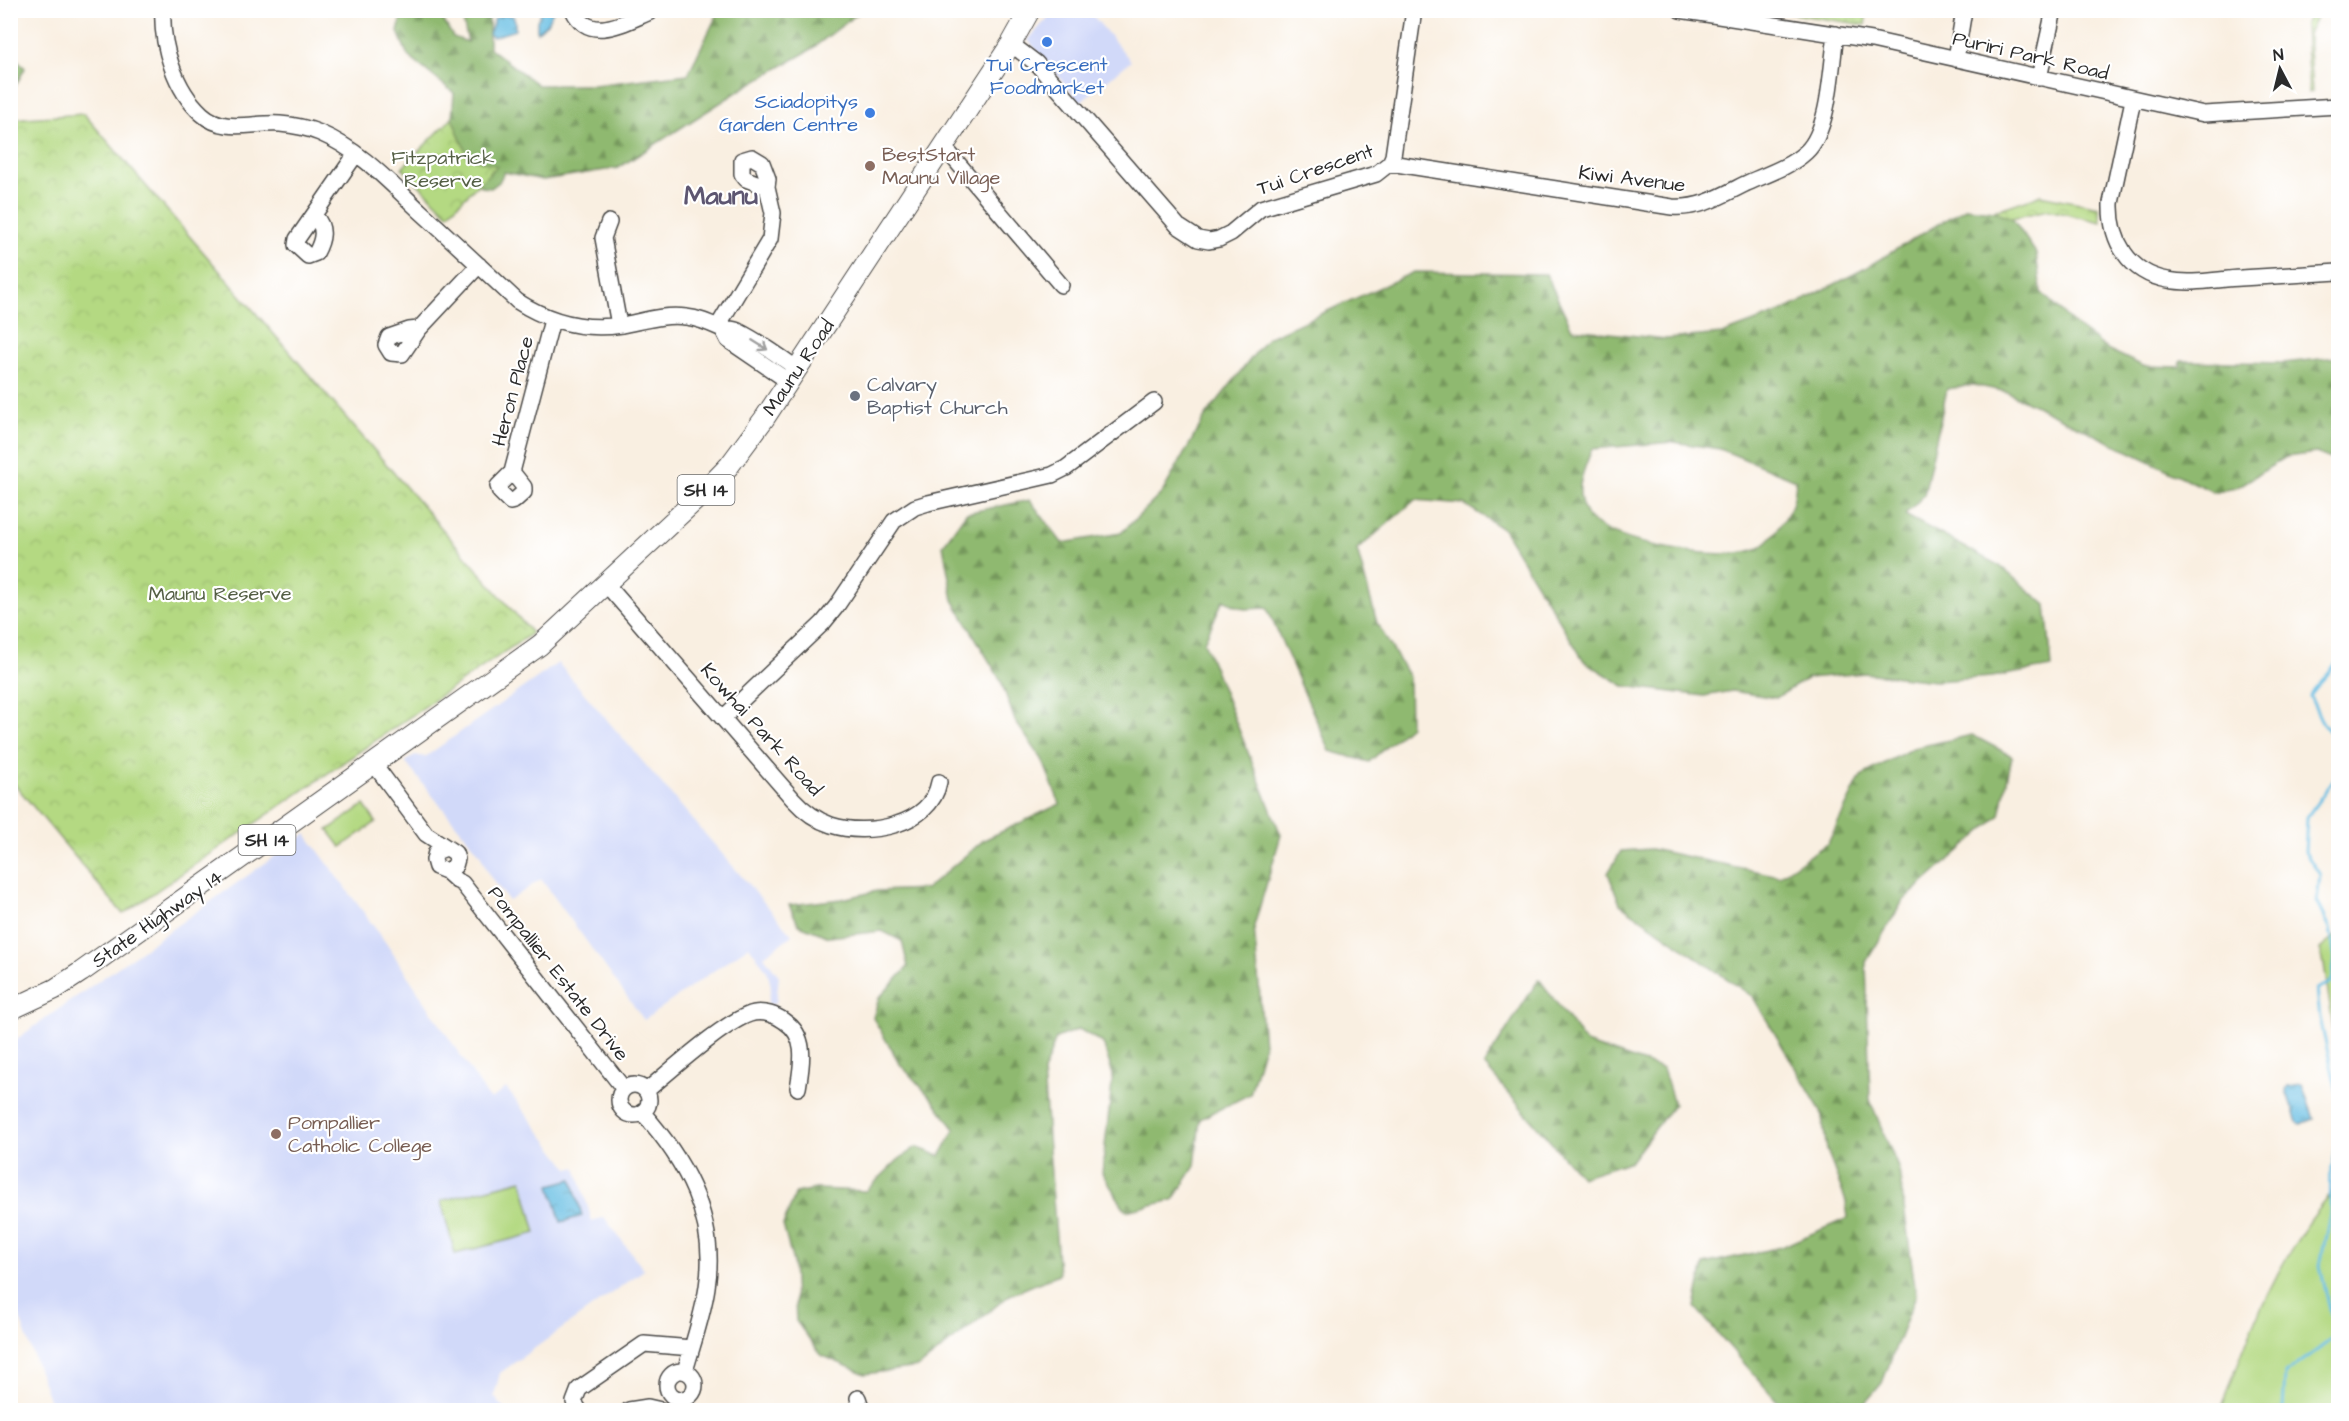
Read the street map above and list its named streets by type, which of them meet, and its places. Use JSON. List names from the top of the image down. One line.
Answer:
{"streets":{"main road":["Maunu Road","SH 14","State Highway 14"],"street":["Puriri Park Road","Tui Crescent","Kiwi Avenue","Heron Place","Kowhai Park Road","Pompallier Estate Drive"]},"crossings":[["Puriri Park Road","Kiwi Avenue"],["Tui Crescent","Kiwi Avenue"],["Tui Crescent","Maunu Road"],["Maunu Road","Kowhai Park Road"],["Maunu Road","State Highway 14"]],"districts":["Maunu"],"parks":["Fitzpatrick Reserve","Maunu Reserve"],"places":["Tui Crescent Foodmarket","Sciadopitys Garden Centre","BestStart Maunu Village","Calvary Baptist Church","Pompallier Catholic College"],"north":"top"}
